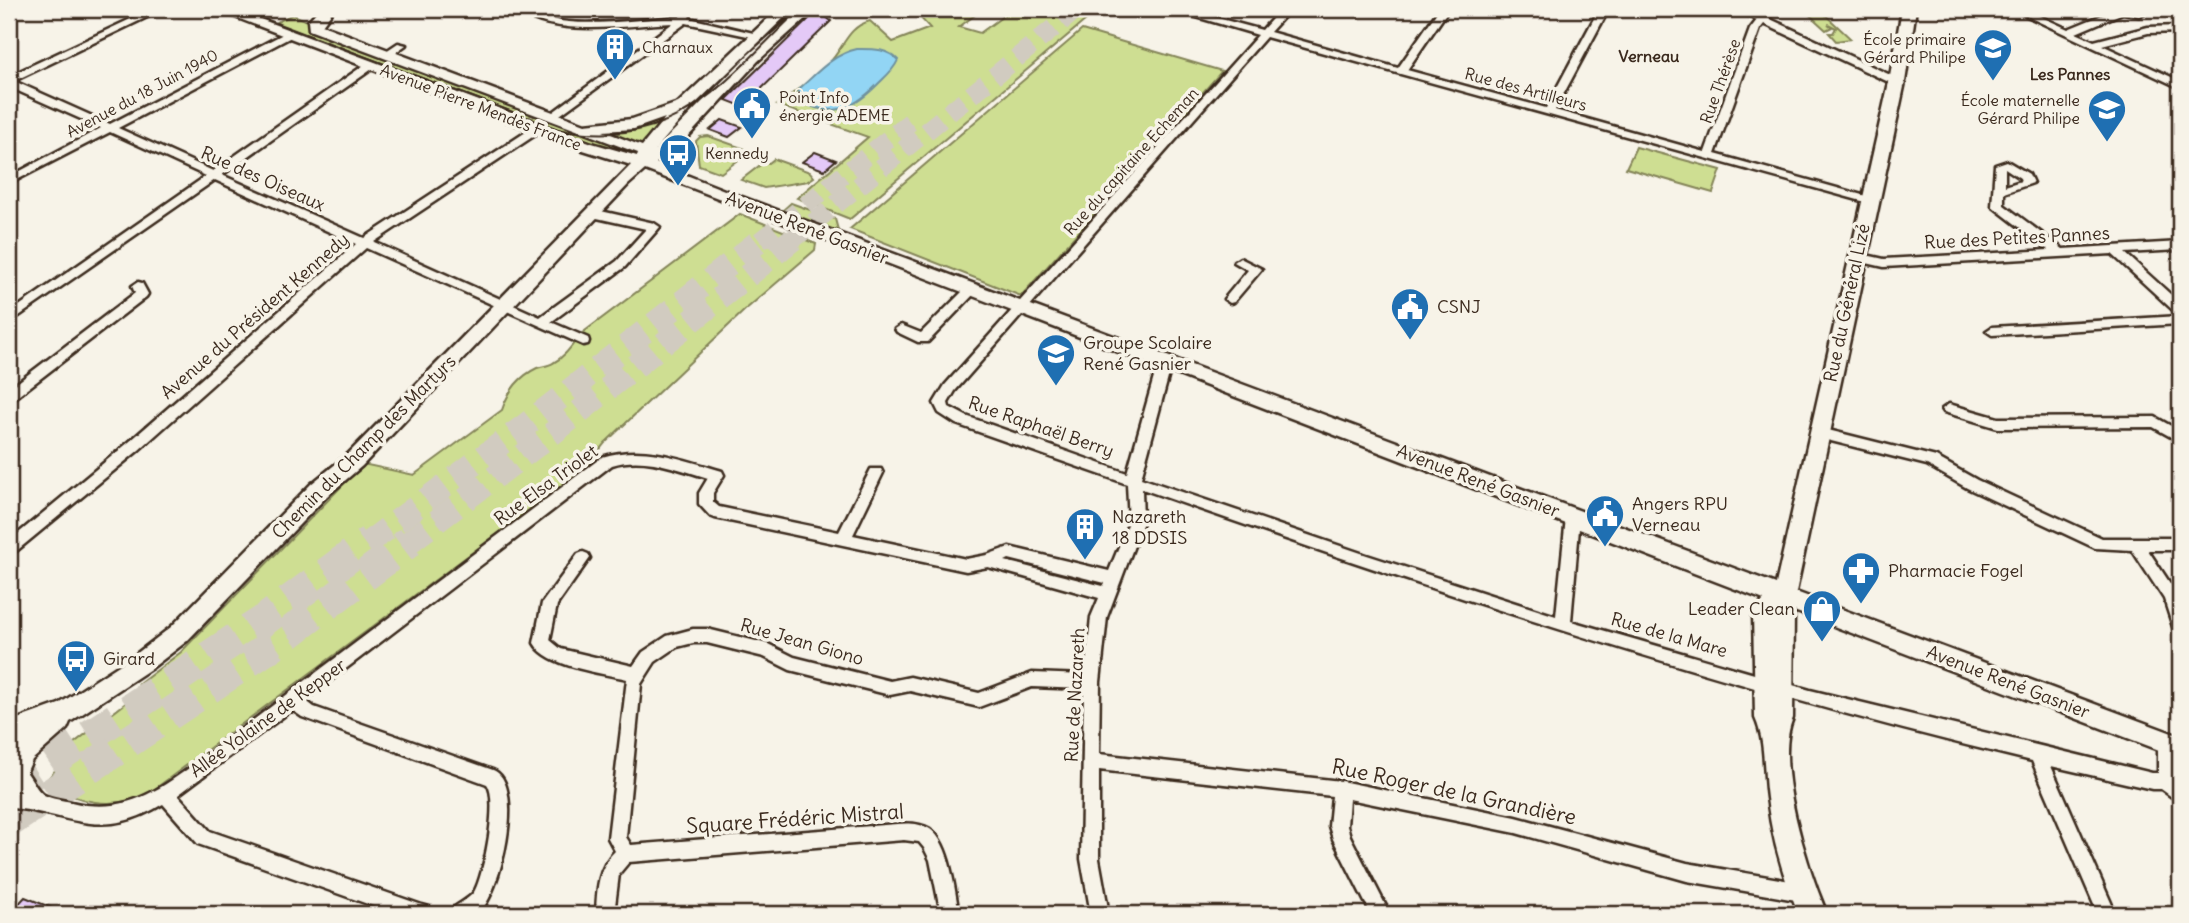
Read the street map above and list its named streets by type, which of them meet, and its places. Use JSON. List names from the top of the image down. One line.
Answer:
{"streets":{"main road":["Avenue Pierre Mendès France","Avenue René Gasnier","Rue du Général Lizé","Chemin du Champ des Martyrs"],"street":["Rue Thérèse","Rue des Artilleurs","Avenue du 18 Juin 1940","Rue du capitaine Echeman","Rue des Oiseaux","Rue des Petites Pannes","Avenue du Président Kennedy","Rue Raphaël Berry","Rue Elsa Triolet","Rue de la Mare","Rue Jean Giono","Rue de Nazareth","Allée Yolaine de Kepper","Rue Roger de la Grandière","Square Frédéric Mistral"]},"crossings":[["Rue Thérèse","Rue des Artilleurs"],["Rue des Artilleurs","Rue du capitaine Echeman"],["Rue des Artilleurs","Rue du Général Lizé"],["Avenue du 18 Juin 1940","Avenue Pierre Mendès France"],["Avenue du 18 Juin 1940","Rue des Oiseaux"],["Avenue Pierre Mendès France","Avenue René Gasnier"],["Avenue Pierre Mendès France","Avenue du Président Kennedy"],["Avenue Pierre Mendès France","Chemin du Champ des Martyrs"],["Rue du capitaine Echeman","Avenue René Gasnier"],["Rue du capitaine Echeman","Rue Raphaël Berry"],["Rue des Oiseaux","Avenue du Président Kennedy"],["Rue des Oiseaux","Chemin du Champ des Martyrs"],["Avenue René Gasnier","Rue du Général Lizé"],["Avenue René Gasnier","Rue Raphaël Berry"],["Avenue René Gasnier","Chemin du Champ des Martyrs"],["Avenue René Gasnier","Rue de Nazareth"],["Rue des Petites Pannes","Rue du Général Lizé"],["Rue du Général Lizé","Rue de la Mare"],["Rue du Général Lizé","Rue Roger de la Grandière"],["Rue Raphaël Berry","Rue de la Mare"],["Rue Raphaël Berry","Rue de Nazareth"],["Rue Elsa Triolet","Rue de Nazareth"],["Rue Elsa Triolet","Allée Yolaine de Kepper"],["Rue de la Mare","Rue de Nazareth"],["Rue Jean Giono","Rue de Nazareth"],["Rue de Nazareth","Rue Roger de la Grandière"]],"districts":["Verneau","Les Pannes"],"places":{"building":["Charnaux","Nazareth 18 DDSIS"],"school or university":["École primaire Gérard Philipe","École maternelle Gérard Philipe","Groupe Scolaire René Gasnier"],"public building":["Point Info énergie ADEME","CSNJ","Angers RPU Verneau"],"bus stop":["Kennedy","Girard"],"pharmacy":["Pharmacie Fogel"],"shop":["Leader Clean"]}}
